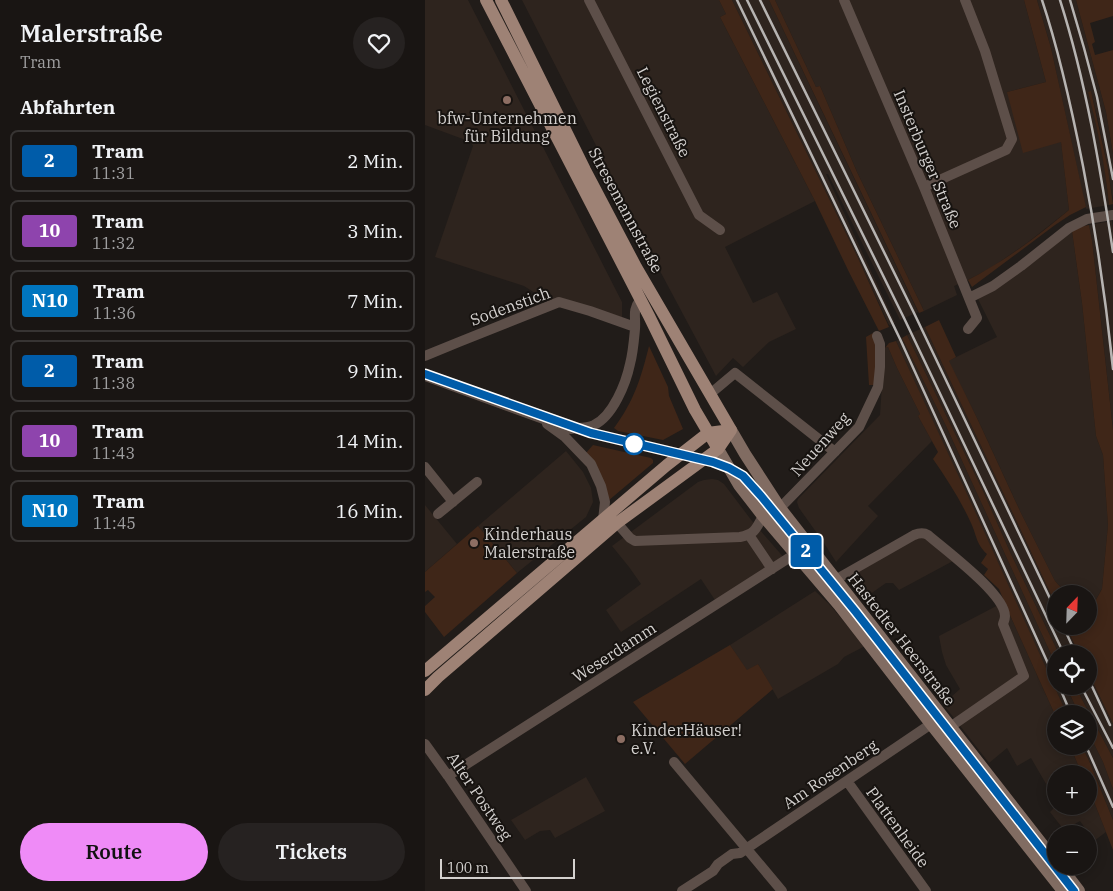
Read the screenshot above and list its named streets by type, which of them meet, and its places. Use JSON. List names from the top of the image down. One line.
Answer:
{"streets":{"main road":["Stresemannstraße","Hastedter Heerstraße"],"street":["Legienstraße","Insterburger Straße","Sodenstich","Neuenweg","Weserdamm","Am Rosenberg","Alter Postweg","Plattenheide"]},"crossings":[["Stresemannstraße","Hastedter Heerstraße"],["Neuenweg","Hastedter Heerstraße"],["Hastedter Heerstraße","Weserdamm"],["Hastedter Heerstraße","Am Rosenberg"],["Weserdamm","Alter Postweg"],["Am Rosenberg","Plattenheide"]],"places":["bfw-Unternehmen für Bildung","Kinderhaus Malerstraße","KinderHäuser! e.V."],"lines":["tram line 2"],"scale_bar":"100 m","north":"top right","page":{"heading":[["Malerstraße","Tram"],"Abfahrten"],"on_map":"2","list":[{"mark":"2","name":"Tram","note":"11:31","value":"2 Min."},{"mark":"10","name":"Tram","note":"11:32","value":"3 Min."},{"mark":"N10","name":"Tram","note":"11:36","value":"7 Min."},{"mark":"2","name":"Tram","note":"11:38","value":"9 Min."},{"mark":"10","name":"Tram","note":"11:43","value":"14 Min."},{"mark":"N10","name":"Tram","note":"11:45","value":"16 Min."}],"map_buttons":["+","−"],"buttons":["Route","Tickets"],"scale":"100 m"}}
